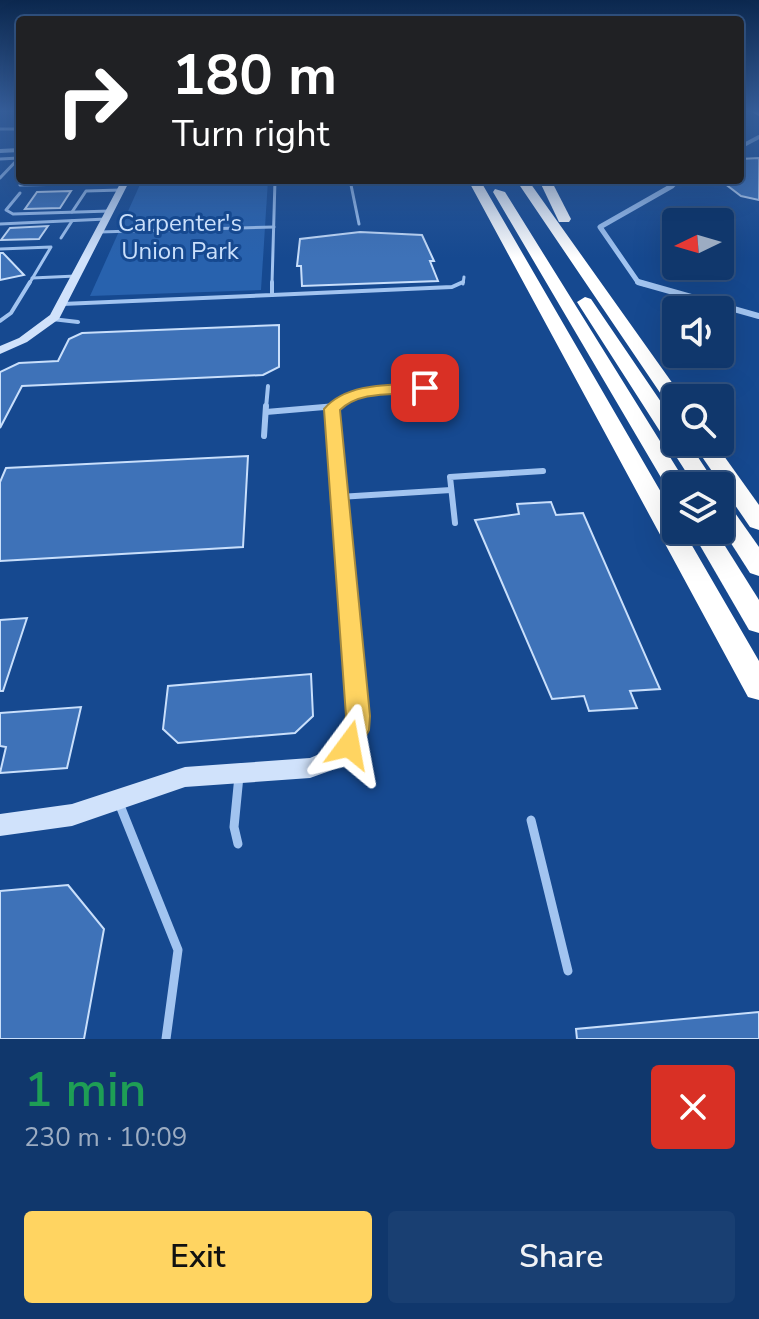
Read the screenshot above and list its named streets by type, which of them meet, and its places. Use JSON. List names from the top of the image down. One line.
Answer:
{"parks":["Carpenter's Union Park"],"north":"left","page":{"turn":["180 m","Turn right"],"heading":["1 min","230 m · 10:09"],"buttons":["Exit","Share"]}}
